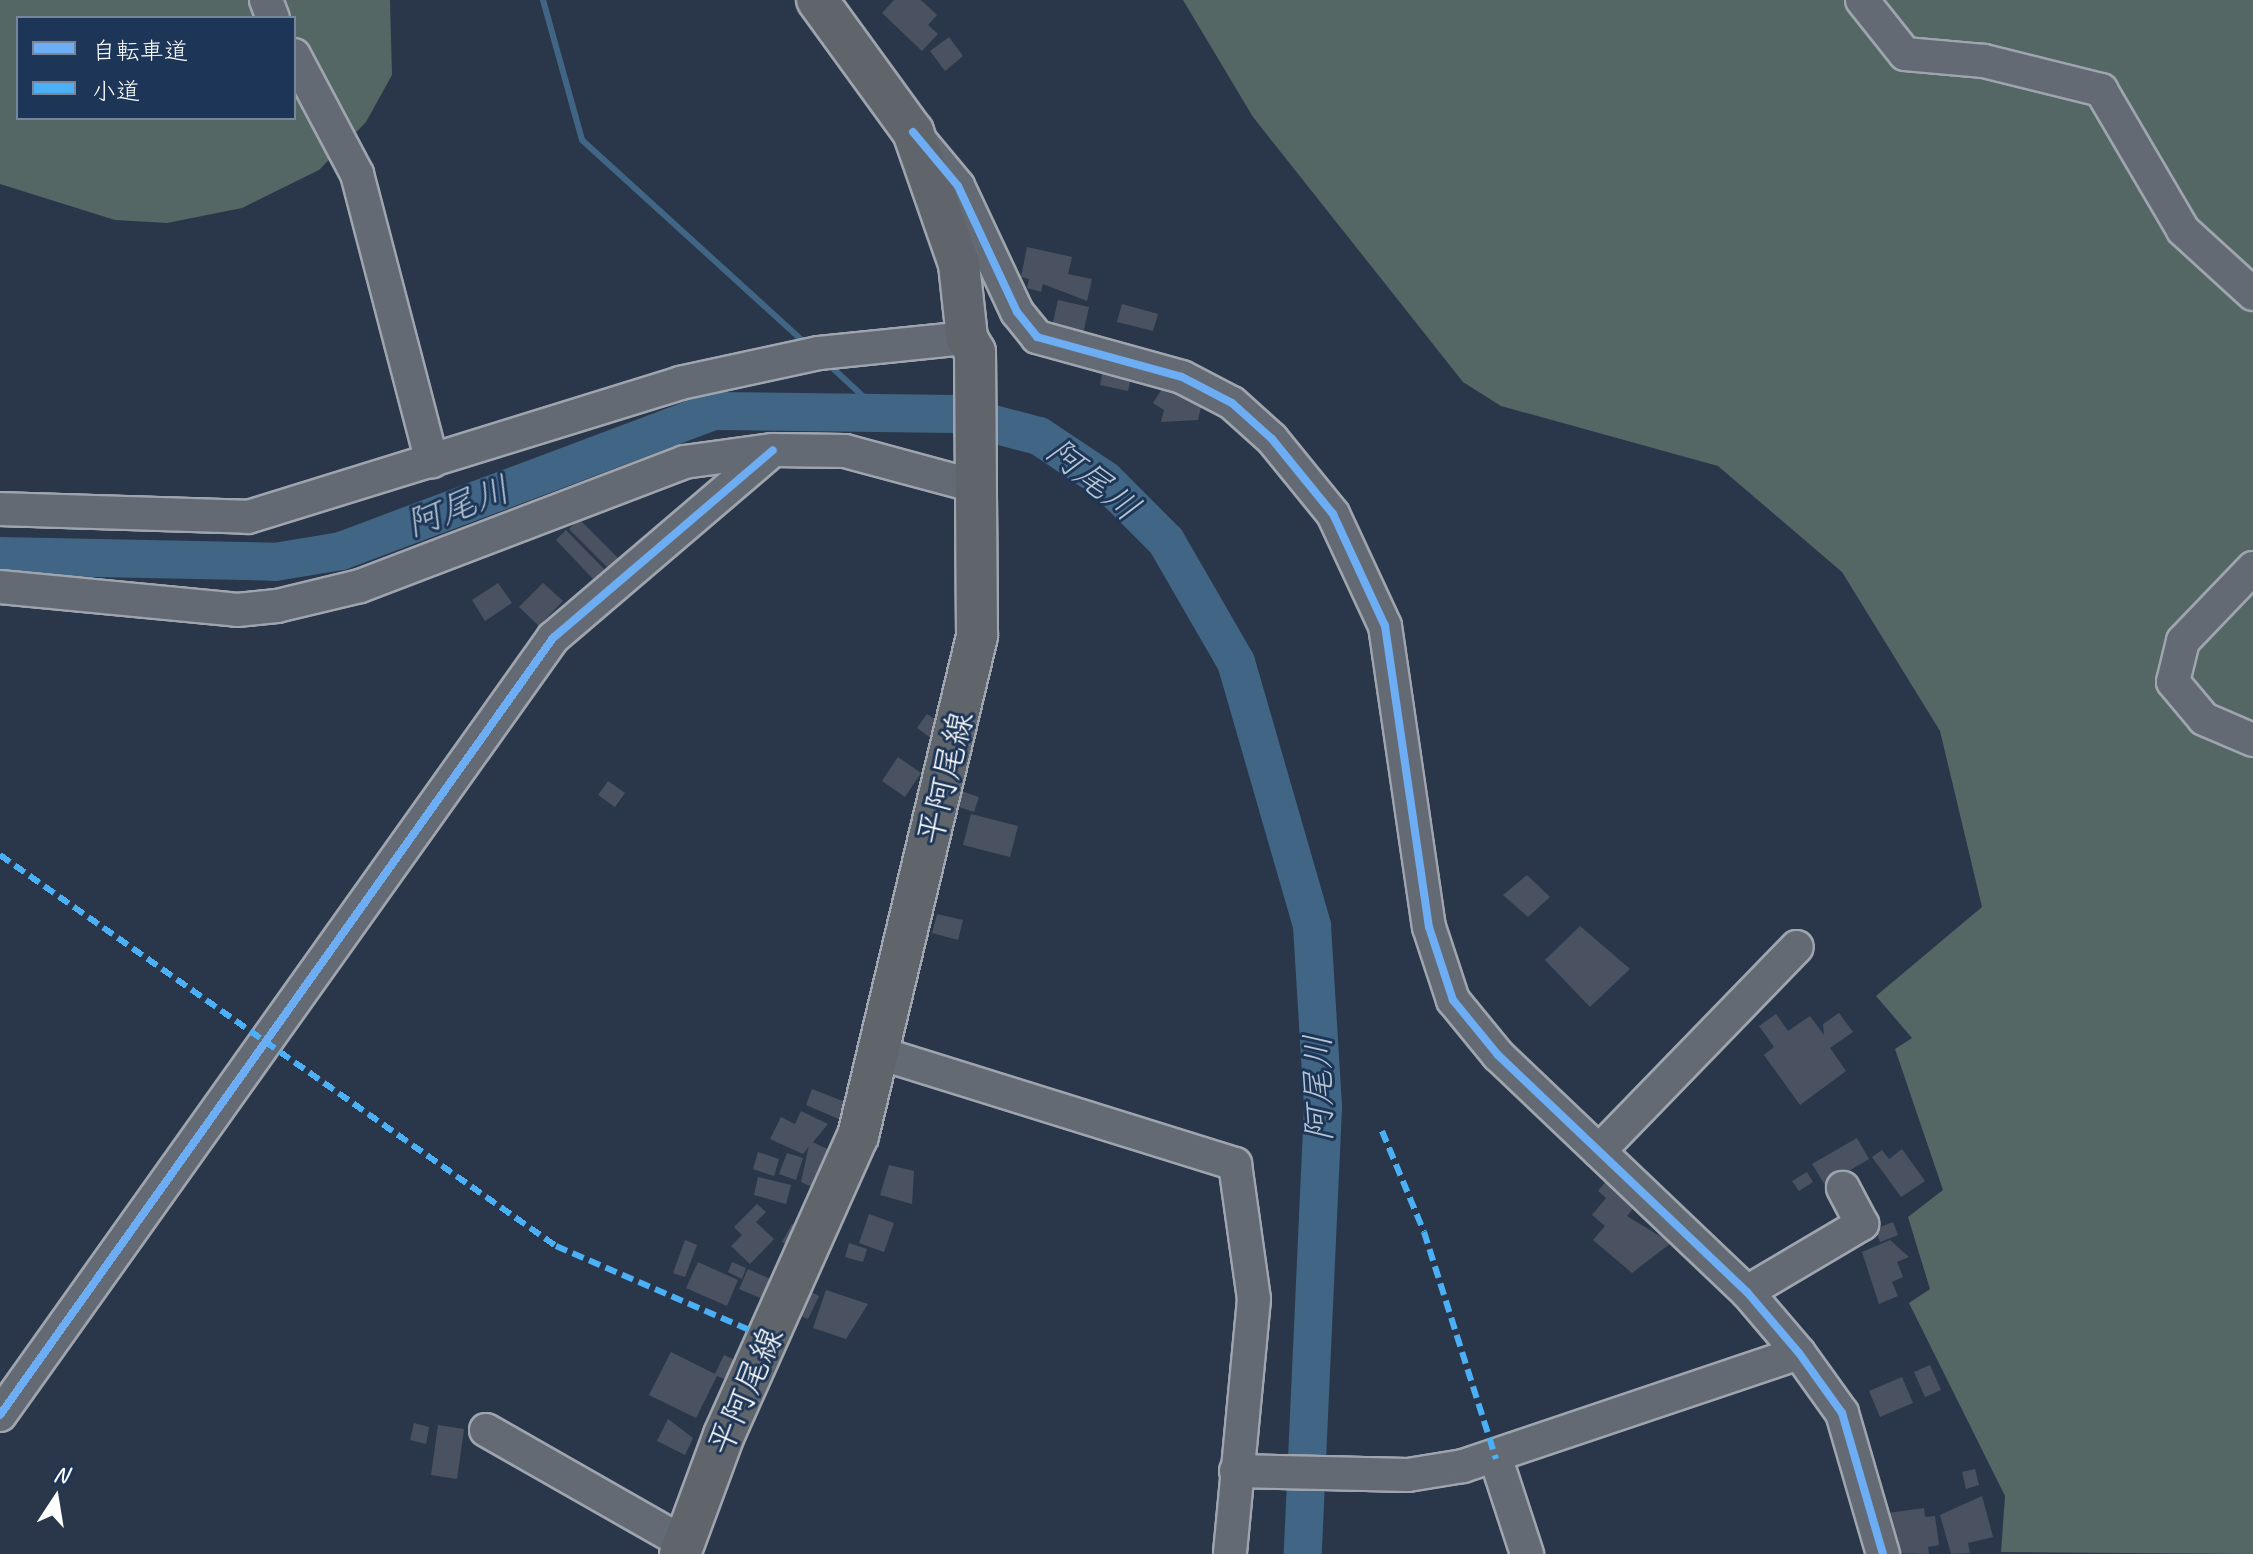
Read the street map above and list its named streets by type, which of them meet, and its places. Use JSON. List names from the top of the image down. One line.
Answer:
{"streets":{"main road":["平阿尾線"]},"water":["阿尾川"],"legend":["自転車道","小道"],"north":"top"}
